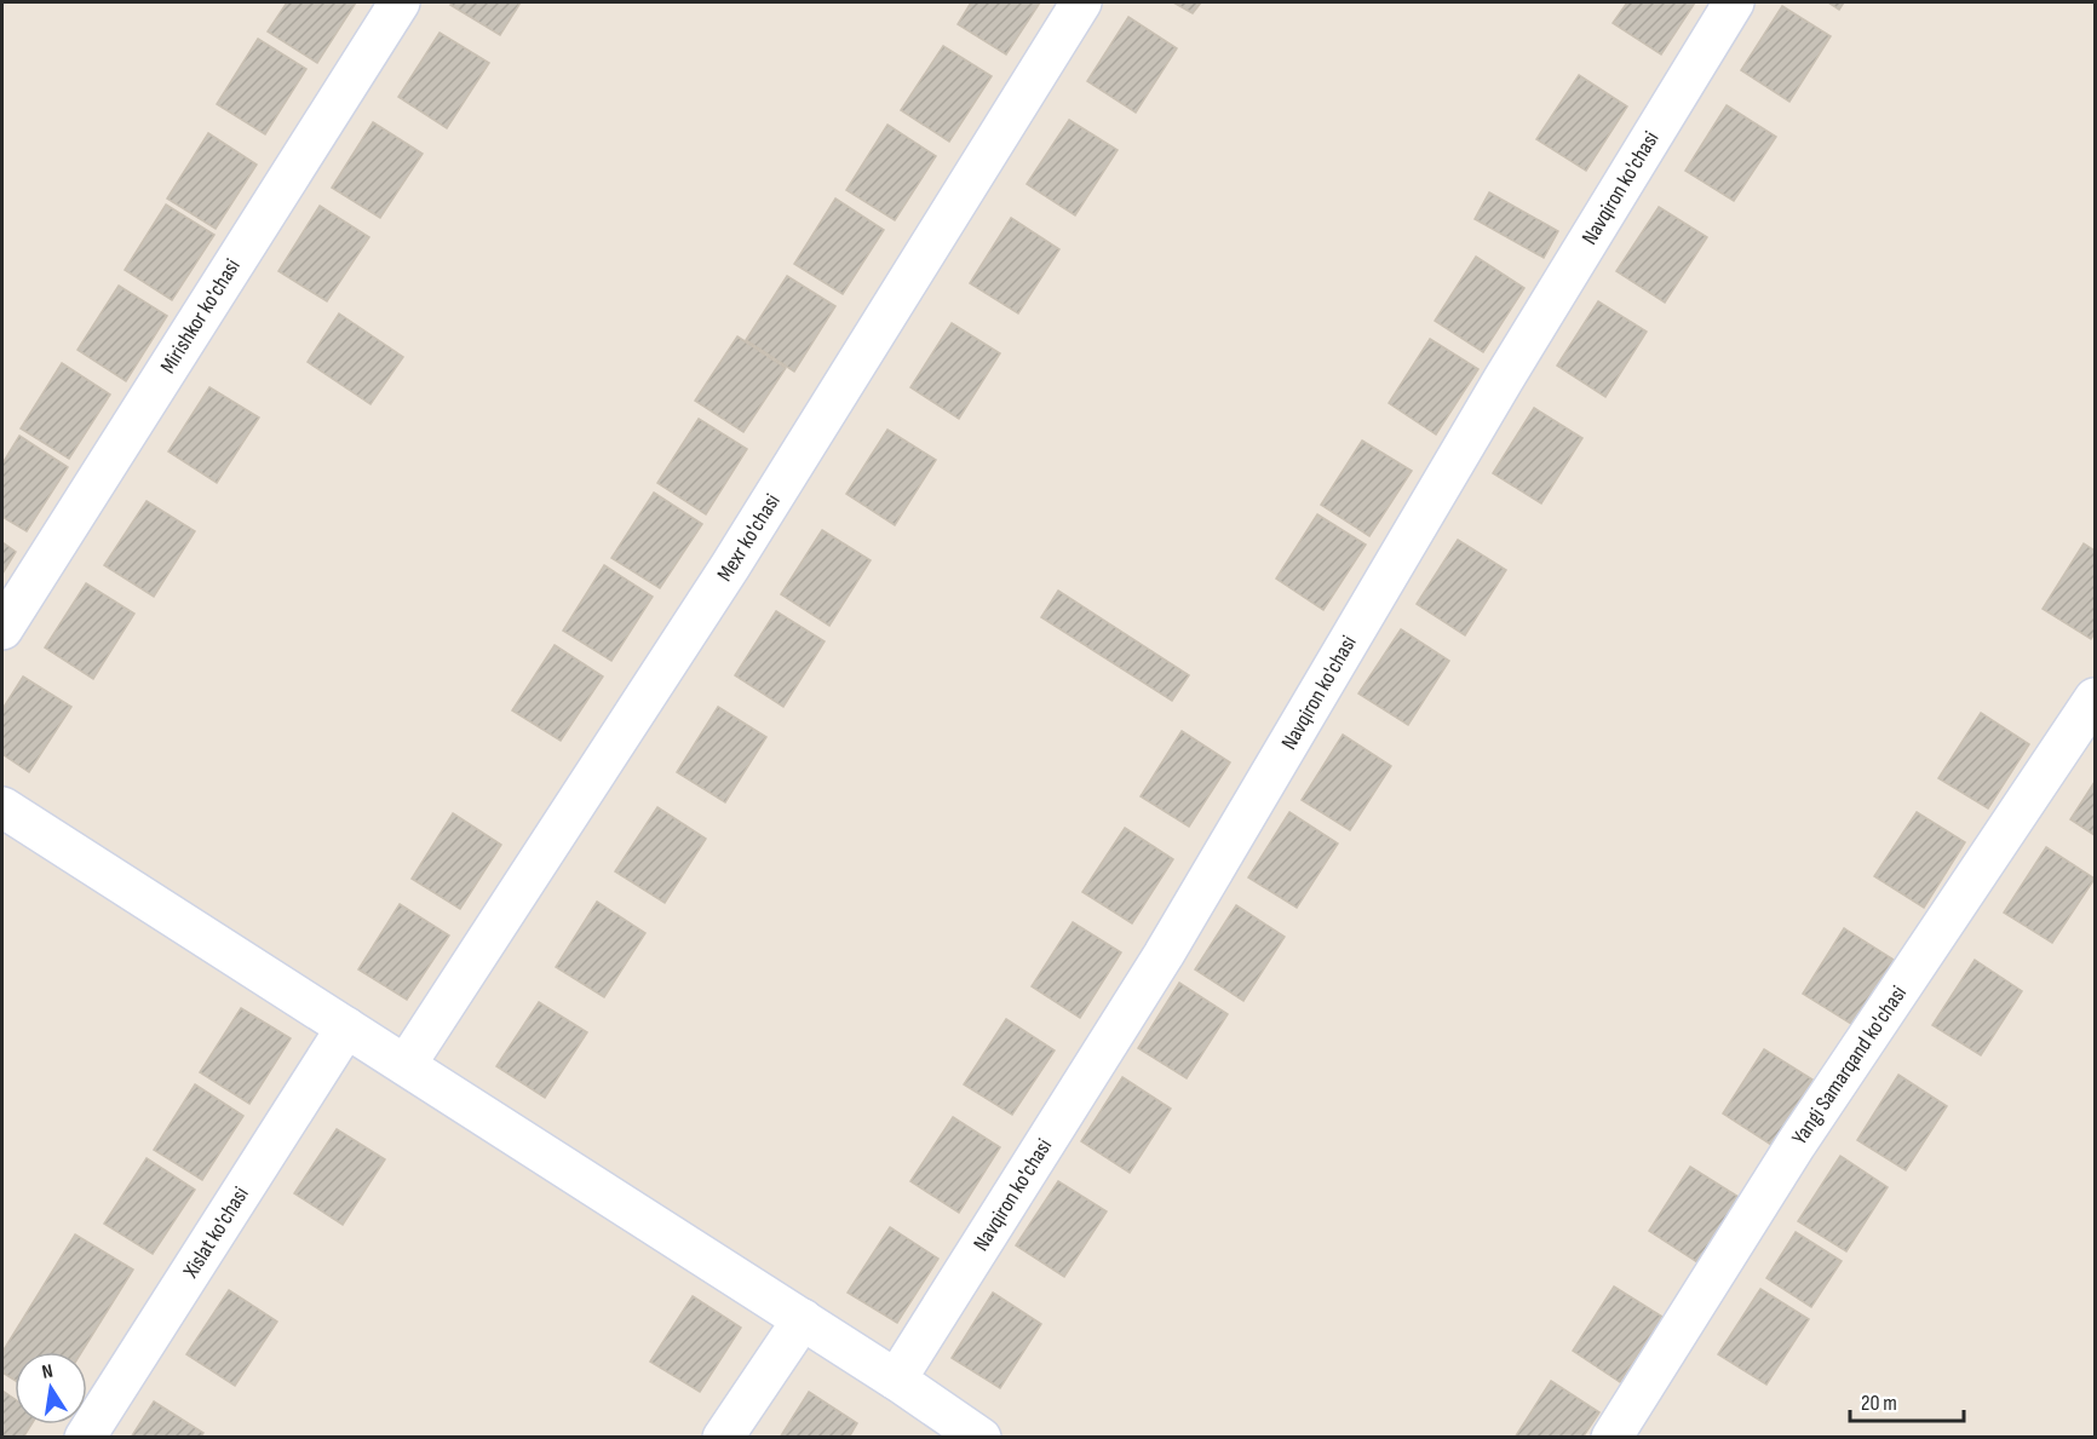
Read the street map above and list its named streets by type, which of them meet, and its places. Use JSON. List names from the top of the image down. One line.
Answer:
{"streets":{"street":["Navqiron ko'chasi","Mirishkor ko'chasi","Mexr ko'chasi","Yangi Samarqand ko'chasi","Xislat ko'chasi"]},"scale_bar":"20 m","north":"top"}
